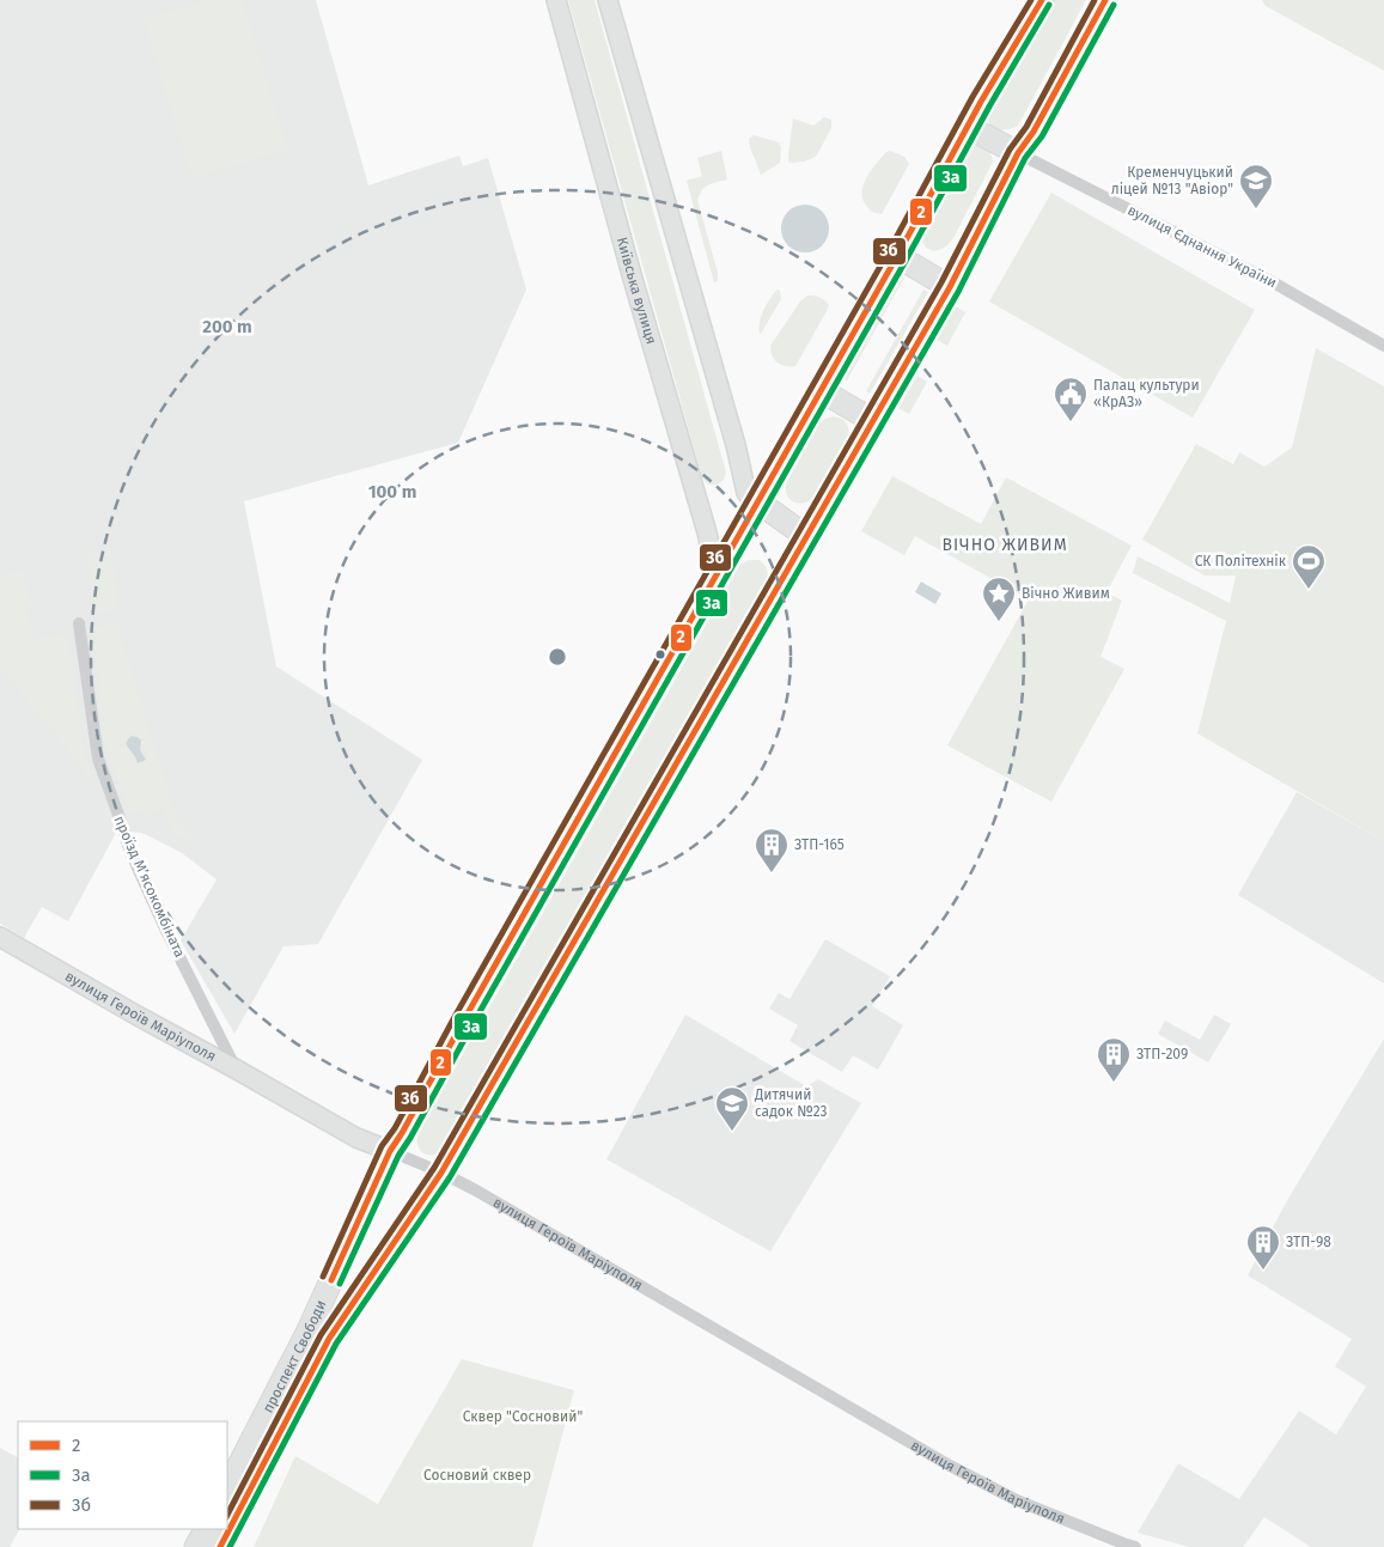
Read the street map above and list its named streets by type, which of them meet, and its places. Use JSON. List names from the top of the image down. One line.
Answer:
{"streets":{"highway":["проспект Свободи"],"main road":["Київська вулиця","вулиця Героїв Маріуполя"],"street":["вулиця Єднання України","проїзд Мʼясокомбіната"]},"crossings":[["вулиця Єднання України","проспект Свободи"],["Київська вулиця","проспект Свободи"],["проїзд Мʼясокомбіната","вулиця Героїв Маріуполя"],["вулиця Героїв Маріуполя","проспект Свободи"]],"districts":["ВІЧНО ЖИВИМ"],"parks":["Сквер \"Сосновий\"","Сосновий сквер"],"places":{"school or university":["Кременчуцький ліцей №13 \"Авіор\"","Дитячий садок №23"],"public building":["Палац культури «КрАЗ»"],"sports":["СК Політехнік"],"place":["Вічно Живим"],"building":["ЗТП-165","ЗТП-209","ЗТП-98"]},"lines":["transit line 2","transit line 3б","transit line 3а"],"legend":["2","3а","3б"],"rings":["200 m","100 m"]}
